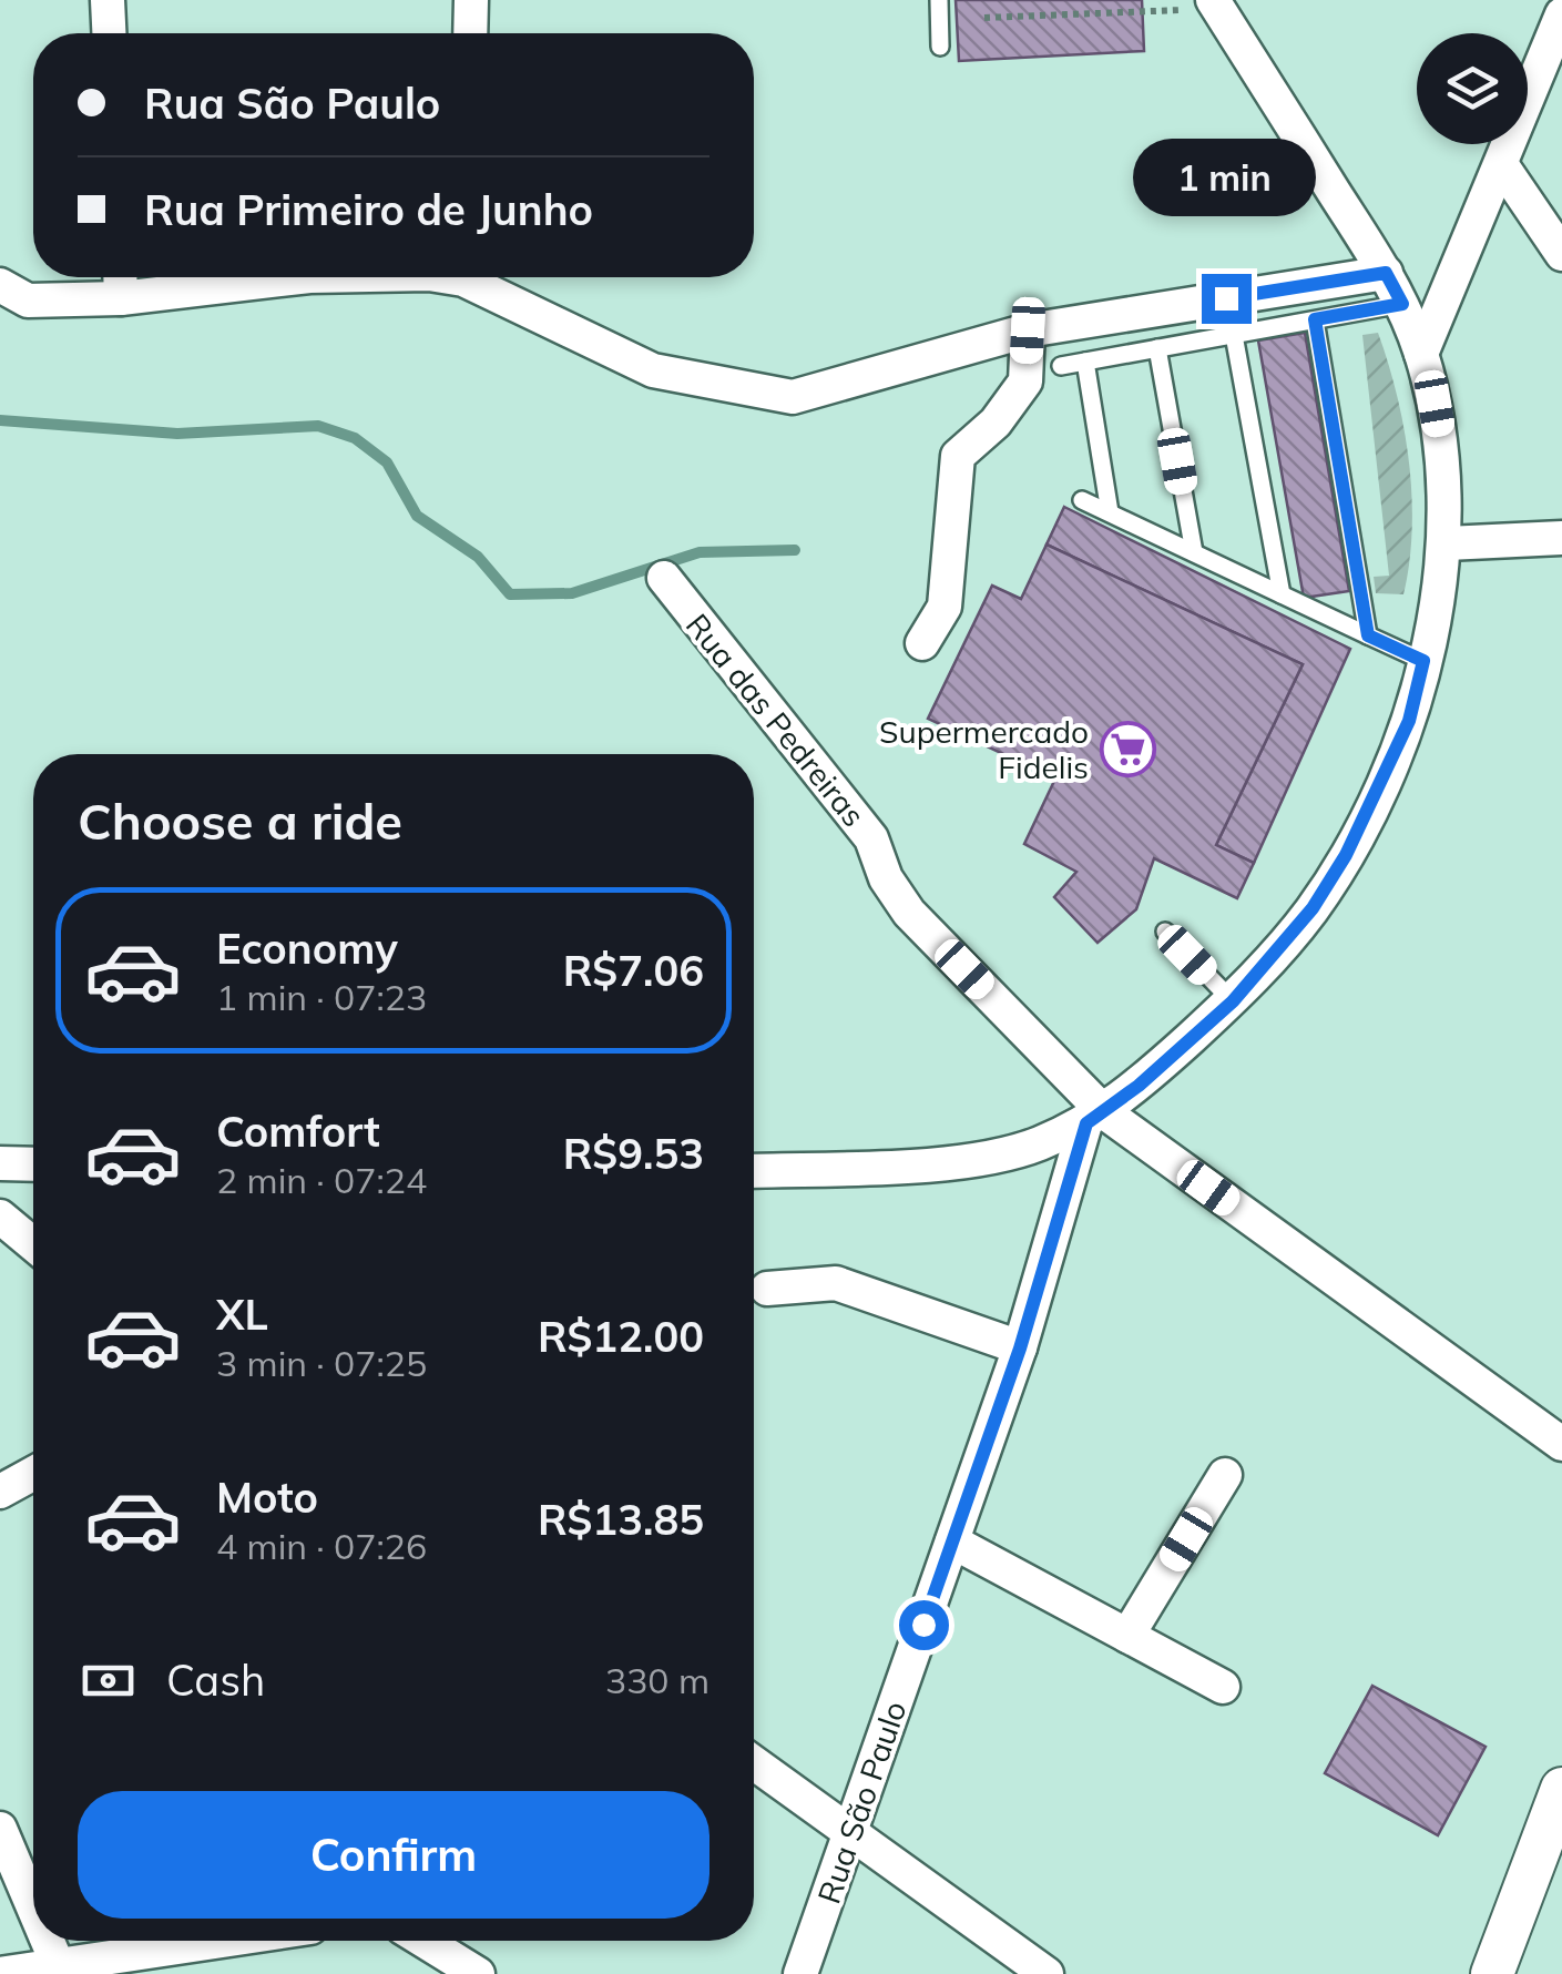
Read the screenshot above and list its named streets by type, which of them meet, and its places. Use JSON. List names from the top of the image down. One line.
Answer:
{"streets":{"street":["Rua das Pedreiras","Rua São Paulo"]},"crossings":[["Rua das Pedreiras","Rua São Paulo"]],"places":{"supermarket":["Supermercado Fidelis"]},"page":{"banner":["Rua São Paulo","Rua Primeiro de Junho"],"bubble":"1 min","heading":"Choose a ride","list":[{"name":"Economy","note":"1 min · 07:23","value":"R$7.06"},{"name":"Comfort","note":"2 min · 07:24","value":"R$9.53"},{"name":"XL","note":"3 min · 07:25","value":"R$12.00"},{"name":"Moto","note":"4 min · 07:26","value":"R$13.85"}],"pay":["Cash","330 m"],"buttons":"Confirm"}}
